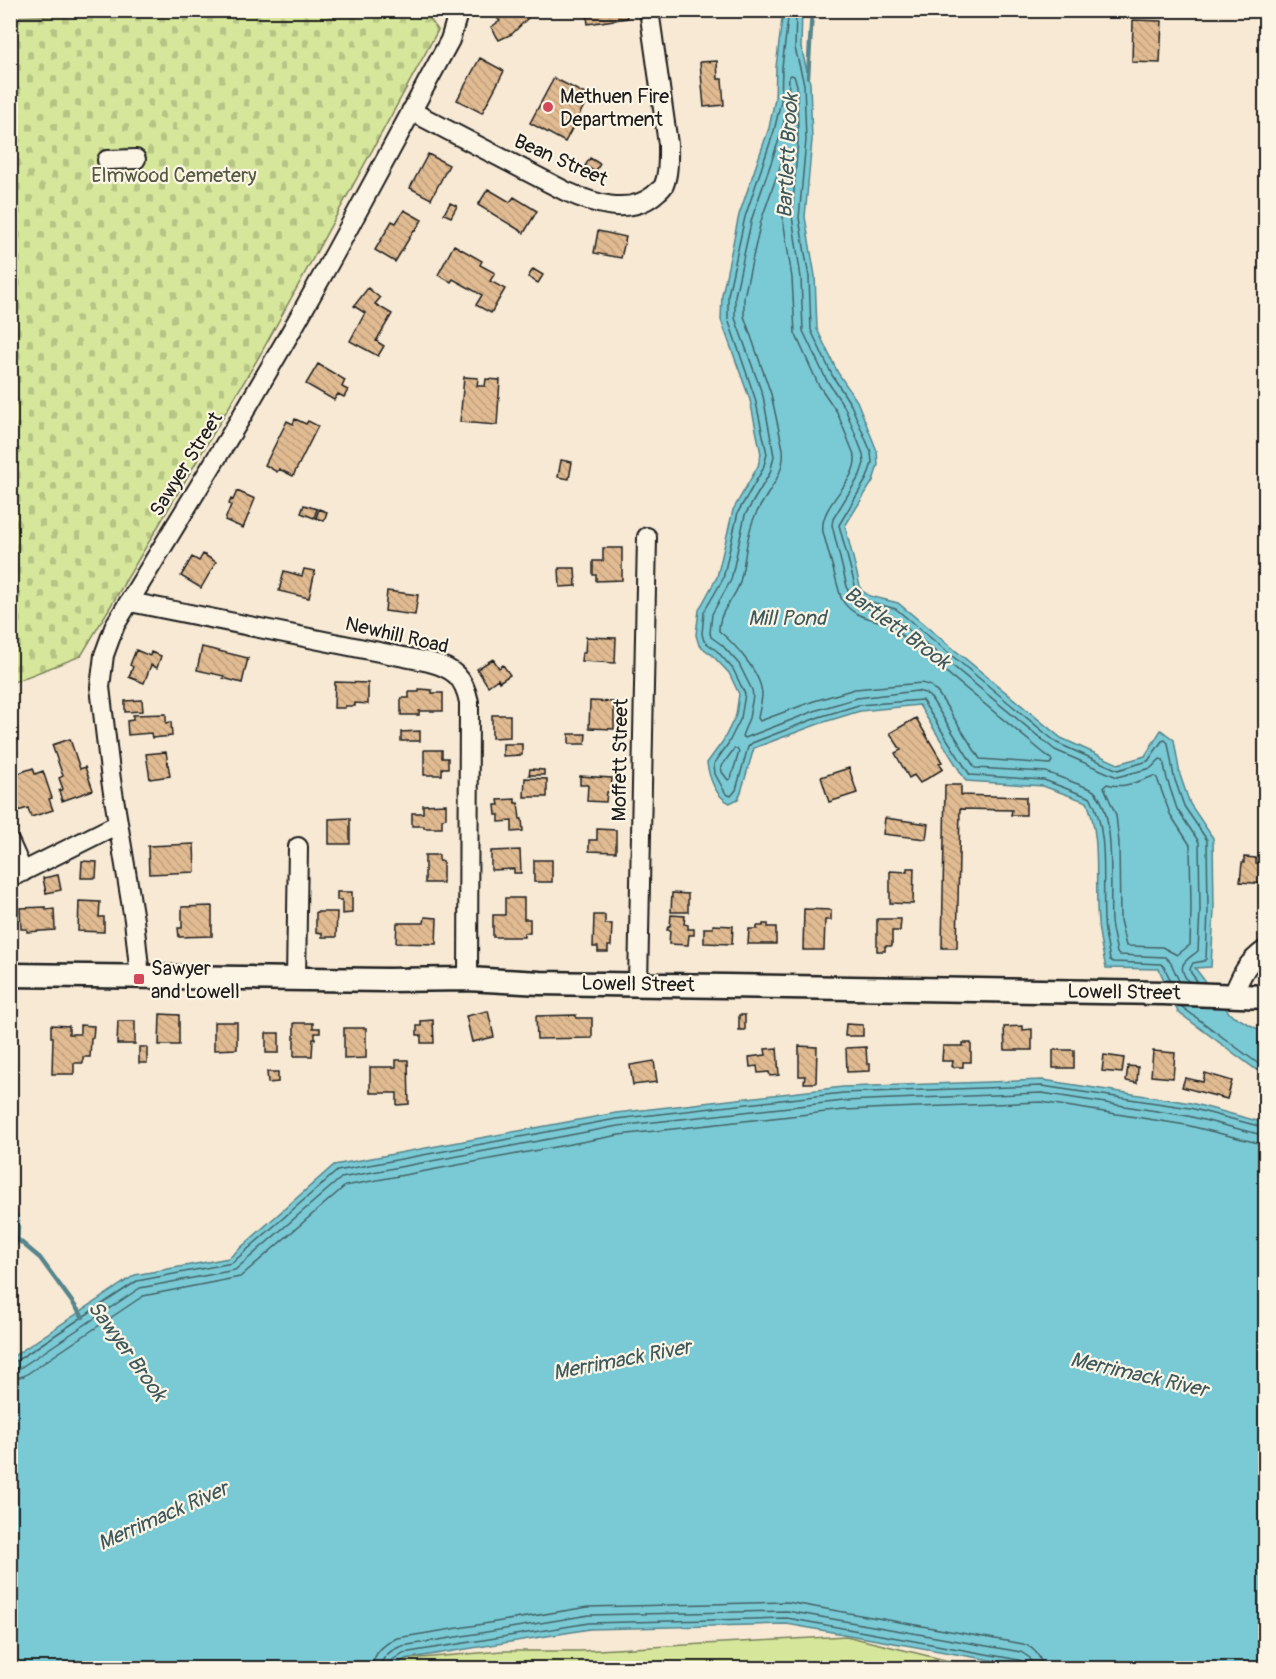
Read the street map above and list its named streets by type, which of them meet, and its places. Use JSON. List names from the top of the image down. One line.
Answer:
{"streets":{"main road":["Lowell Street"],"street":["Bean Street","Sawyer Street","Newhill Road","Moffett Street"]},"crossings":[["Bean Street","Sawyer Street"],["Sawyer Street","Newhill Road"],["Sawyer Street","Lowell Street"],["Newhill Road","Lowell Street"],["Moffett Street","Lowell Street"]],"water":["Bartlett Brook","Mill Pond","Sawyer Brook","Merrimack River"],"parks":["Elmwood Cemetery"],"places":{"other":["Methuen Fire Department"],"transit":["Sawyer and Lowell"]}}
